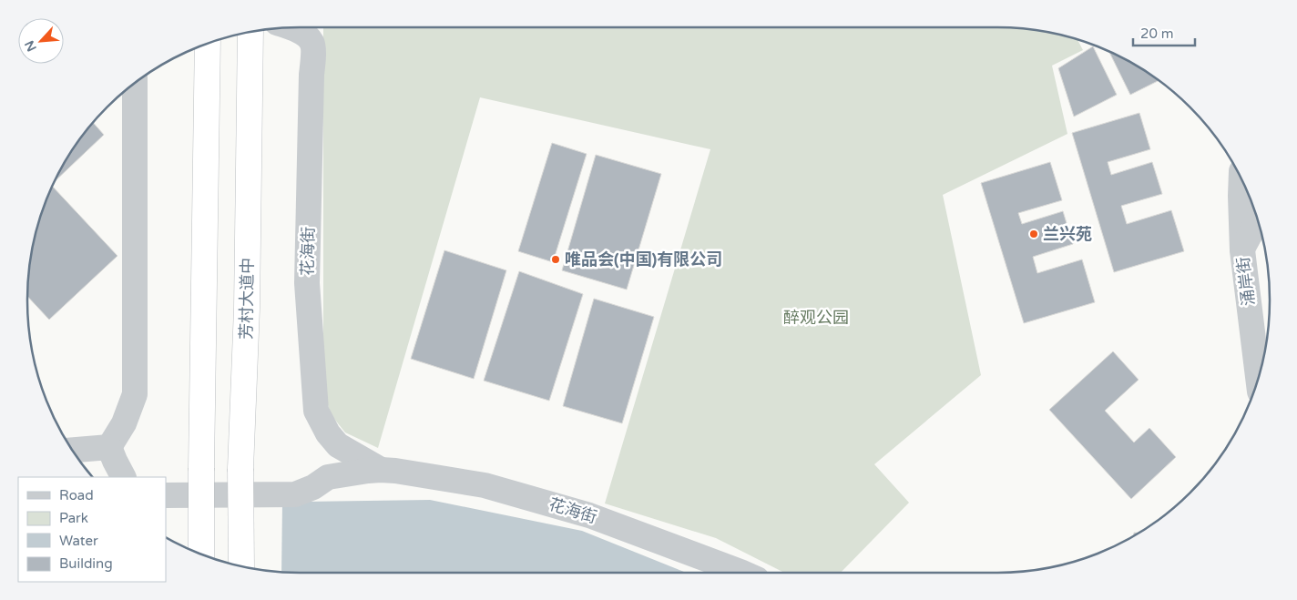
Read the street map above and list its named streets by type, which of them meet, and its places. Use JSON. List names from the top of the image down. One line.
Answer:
{"streets":{"highway":["芳村大道中"],"street":["花海街","涌岸街"]},"parks":["醉观公园"],"places":["兰兴苑","唯品会(中国)有限公司"],"legend":["Road","Park","Water","Building"],"scale_bar":"20 m","north":"bottom left"}
